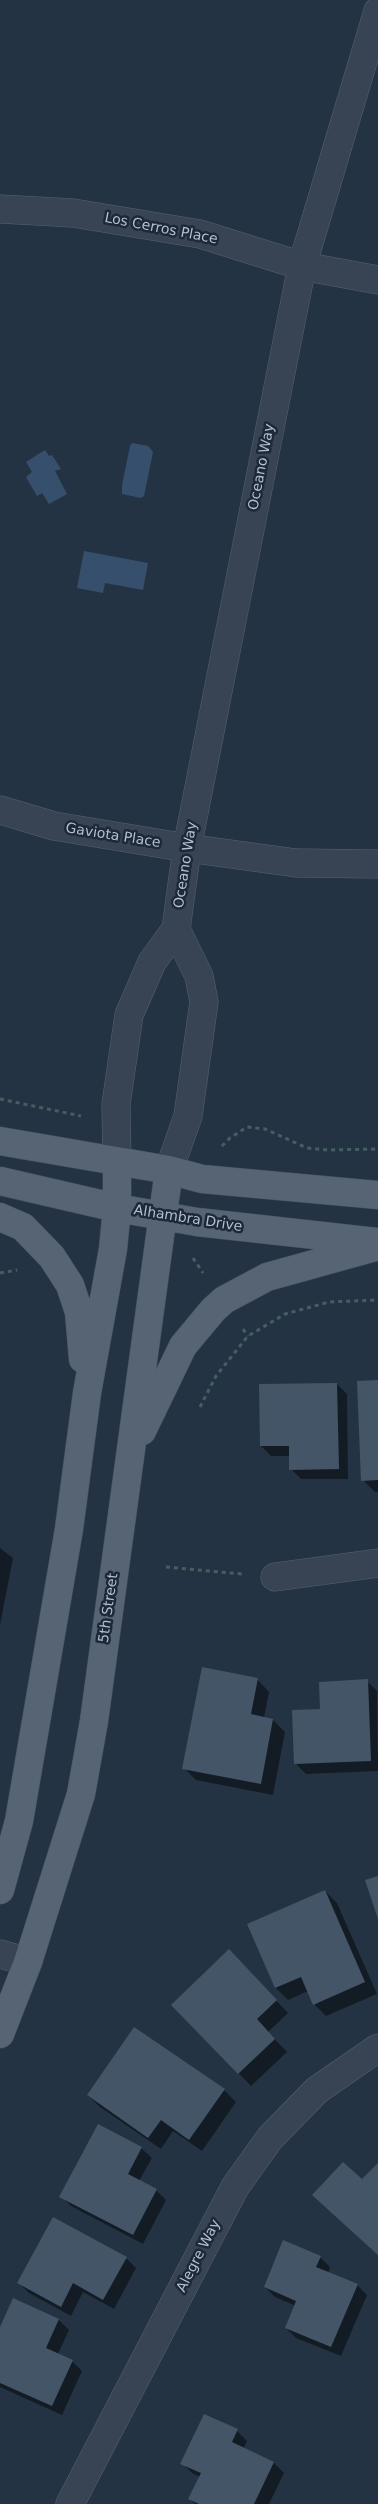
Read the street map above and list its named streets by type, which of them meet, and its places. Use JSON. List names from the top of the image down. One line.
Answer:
{"streets":{"main road":["Alhambra Drive","5th Street"],"street":["Los Cerros Place","Oceano Way","Gaviota Place","Alegre Way"]},"crossings":[["Los Cerros Place","Oceano Way"],["Oceano Way","Gaviota Place"],["Alhambra Drive","5th Street"]]}
